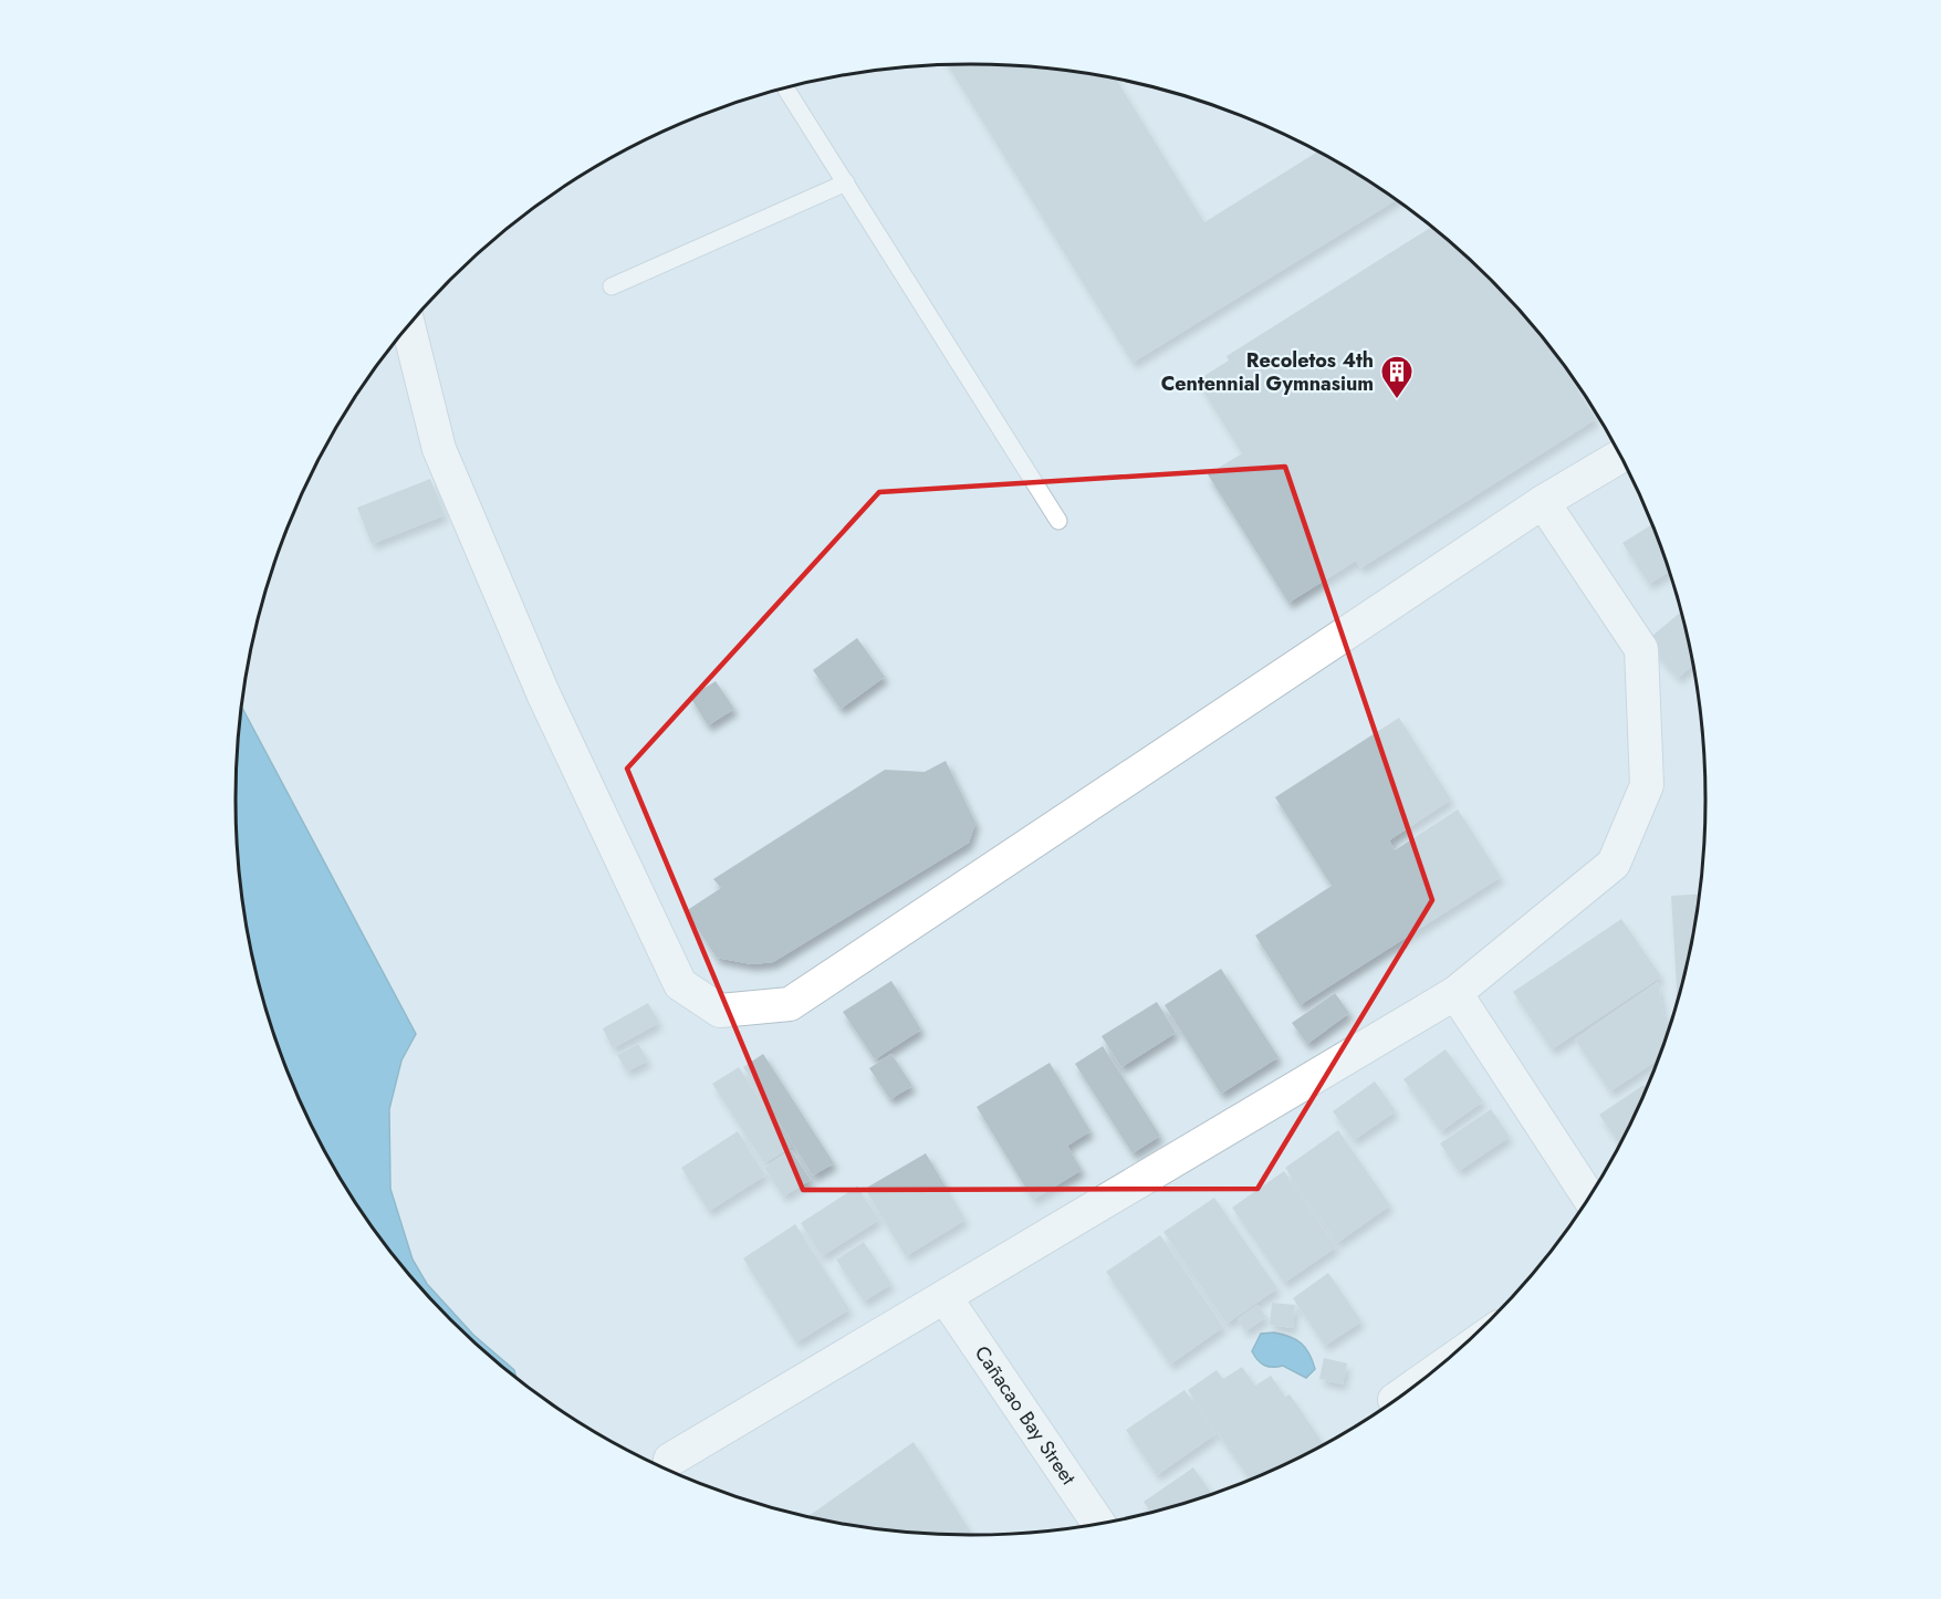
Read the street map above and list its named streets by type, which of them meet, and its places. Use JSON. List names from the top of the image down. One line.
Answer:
{"streets":{"street":["Cañacao Bay Street"]},"places":{"building":["Recoletos 4th Centennial Gymnasium"]}}
